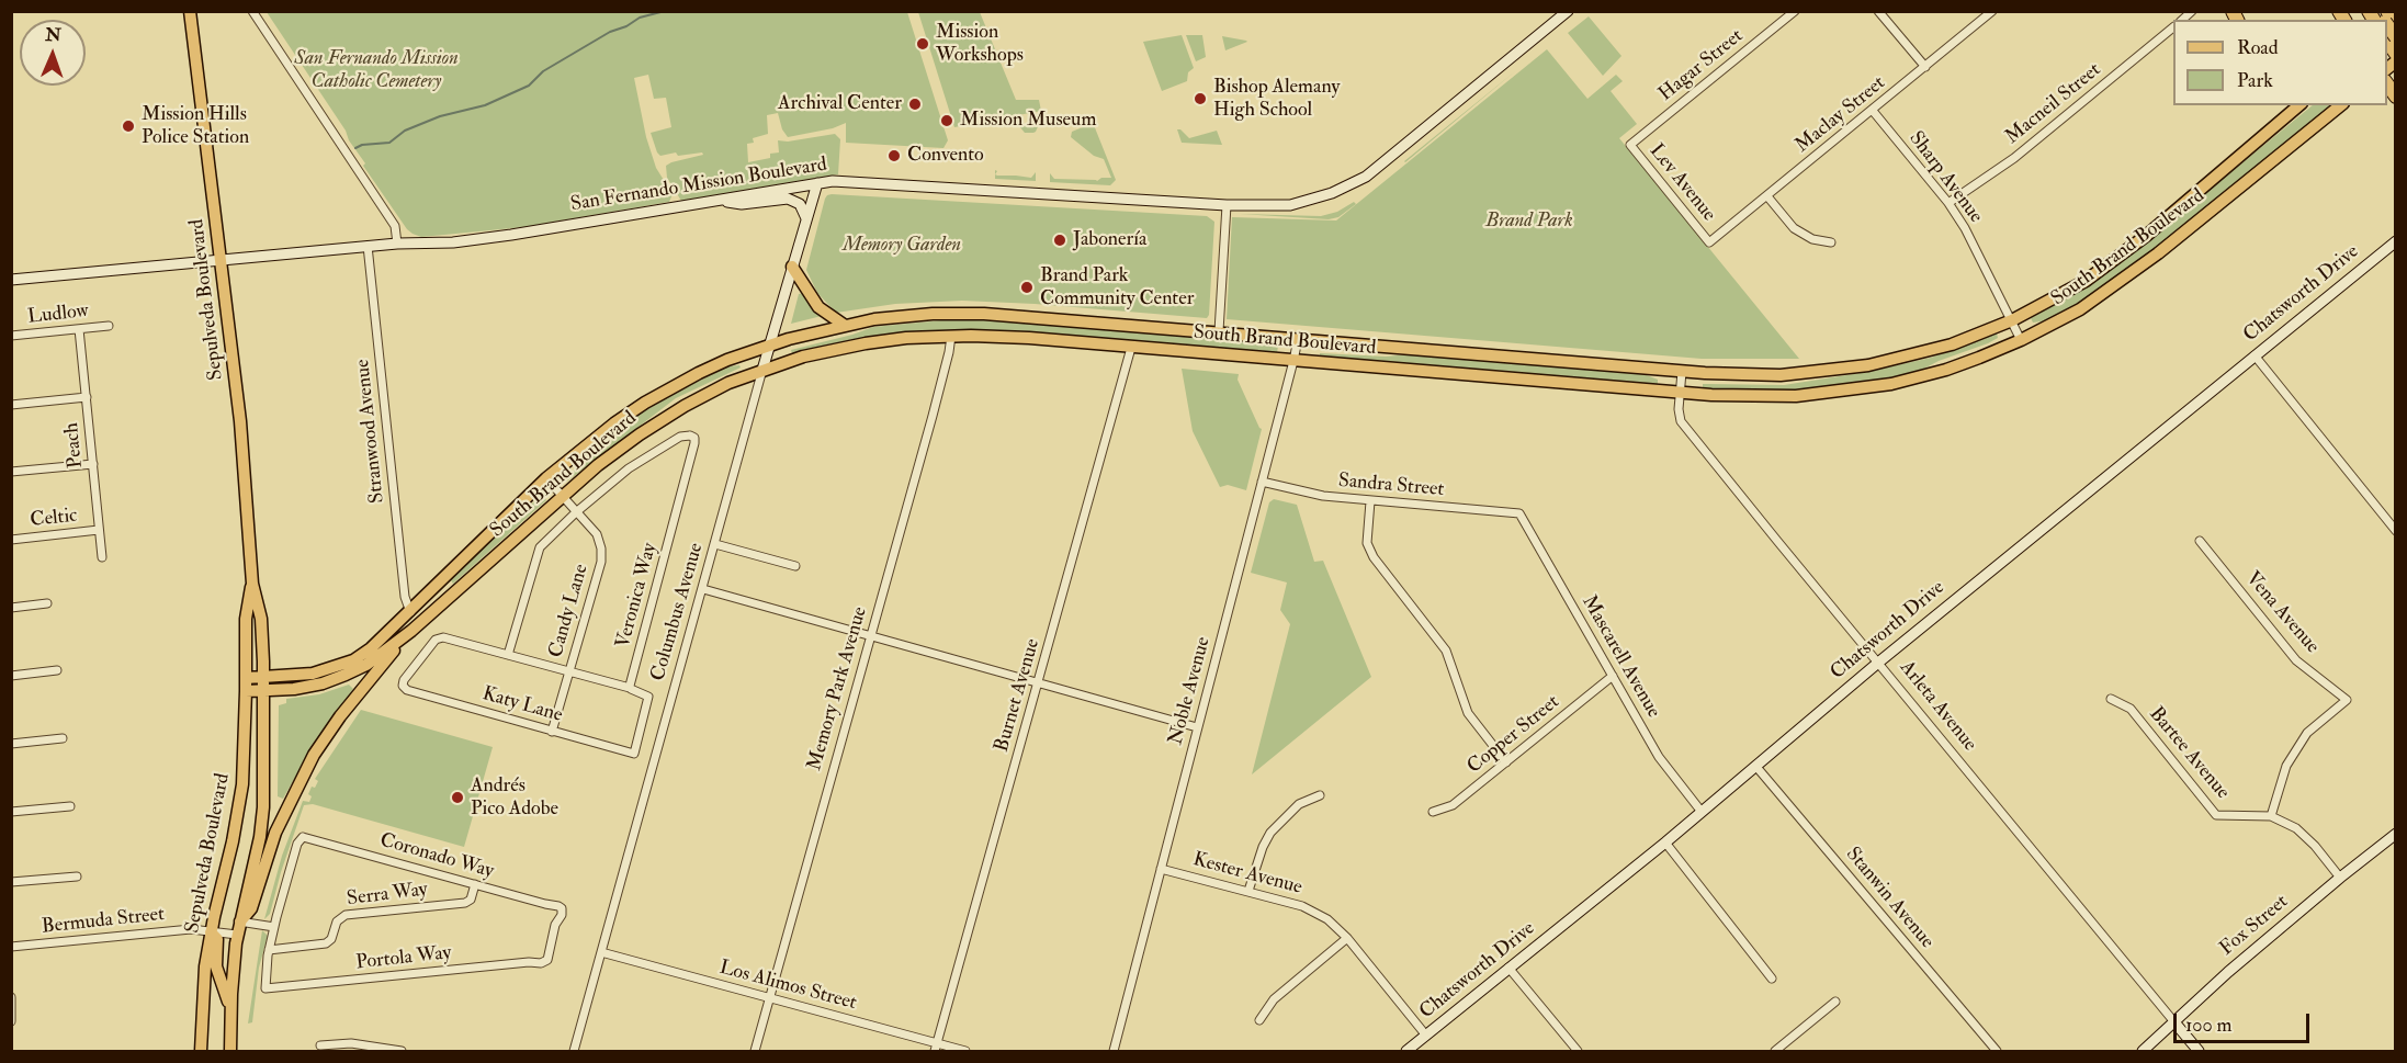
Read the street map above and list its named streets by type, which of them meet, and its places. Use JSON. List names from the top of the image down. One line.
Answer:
{"streets":{"main road":["San Fernando Mission Boulevard","South Brand Boulevard","Chatsworth Drive","Sepulveda Boulevard","Columbus Avenue","Arleta Avenue","Fox Street"],"street":["Hagar Street","Macneil Street","Maclay Street","Sharp Avenue","Lev Avenue","Ludlow","Stranwood Avenue","Peach","Sandra Street","Celtic","Veronica Way","Candy Lane","Vena Avenue","Mascarell Avenue","Memory Park Avenue","Noble Avenue","Burnet Avenue","Katy Lane","Copper Street","Bartee Avenue","Coronado Way","Kester Avenue","Serra Way","Stanwin Avenue","Bermuda Street","Portola Way","Los Alimos Street"]},"crossings":[["Hagar Street","Lev Avenue"],["Macneil Street","Sharp Avenue"],["Maclay Street","Sharp Avenue"],["Maclay Street","Lev Avenue"],["Sharp Avenue","South Brand Boulevard"],["San Fernando Mission Boulevard","Sepulveda Boulevard"],["San Fernando Mission Boulevard","Stranwood Avenue"],["San Fernando Mission Boulevard","Columbus Avenue"],["South Brand Boulevard","Sepulveda Boulevard"],["South Brand Boulevard","Stranwood Avenue"],["South Brand Boulevard","Candy Lane"],["South Brand Boulevard","Columbus Avenue"],["South Brand Boulevard","Memory Park Avenue"],["South Brand Boulevard","Noble Avenue"],["South Brand Boulevard","Burnet Avenue"],["South Brand Boulevard","Arleta Avenue"],["Chatsworth Drive","Mascarell Avenue"],["Chatsworth Drive","Arleta Avenue"],["Chatsworth Drive","Kester Avenue"],["Chatsworth Drive","Stanwin Avenue"],["Sepulveda Boulevard","Bermuda Street"],["Ludlow","Peach"],["Peach","Celtic"],["Sandra Street","Mascarell Avenue"],["Sandra Street","Noble Avenue"],["Veronica Way","Candy Lane"],["Veronica Way","Katy Lane"],["Candy Lane","Katy Lane"],["Columbus Avenue","Los Alimos Street"],["Vena Avenue","Bartee Avenue"],["Mascarell Avenue","Copper Street"],["Memory Park Avenue","Los Alimos Street"],["Noble Avenue","Kester Avenue"],["Burnet Avenue","Los Alimos Street"],["Arleta Avenue","Fox Street"],["Bartee Avenue","Fox Street"],["Coronado Way","Serra Way"],["Coronado Way","Portola Way"],["Serra Way","Portola Way"]],"parks":["San Fernando Mission Catholic Cemetery","Brand Park","Memory Garden"],"places":["Mission Workshops","Bishop Alemany High School","Archival Center","Mission Museum","Mission Hills Police Station","Convento","Jabonería","Brand Park Community Center","Andrés Pico Adobe"],"legend":["Road","Park"],"scale_bar":"100 m","north":"top"}
